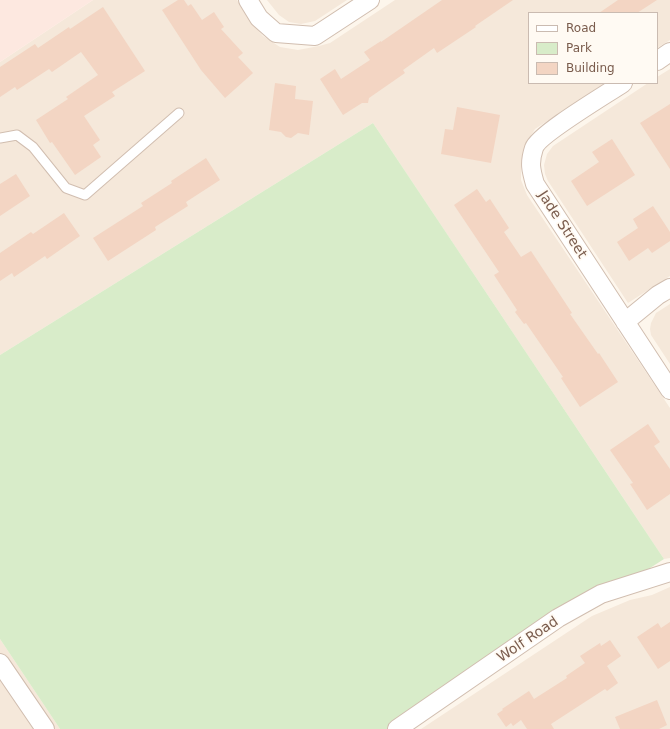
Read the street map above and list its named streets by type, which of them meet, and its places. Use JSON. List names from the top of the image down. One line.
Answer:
{"streets":{"street":["Jade Street","Wolf Road"]},"legend":["Road","Park","Building"]}
